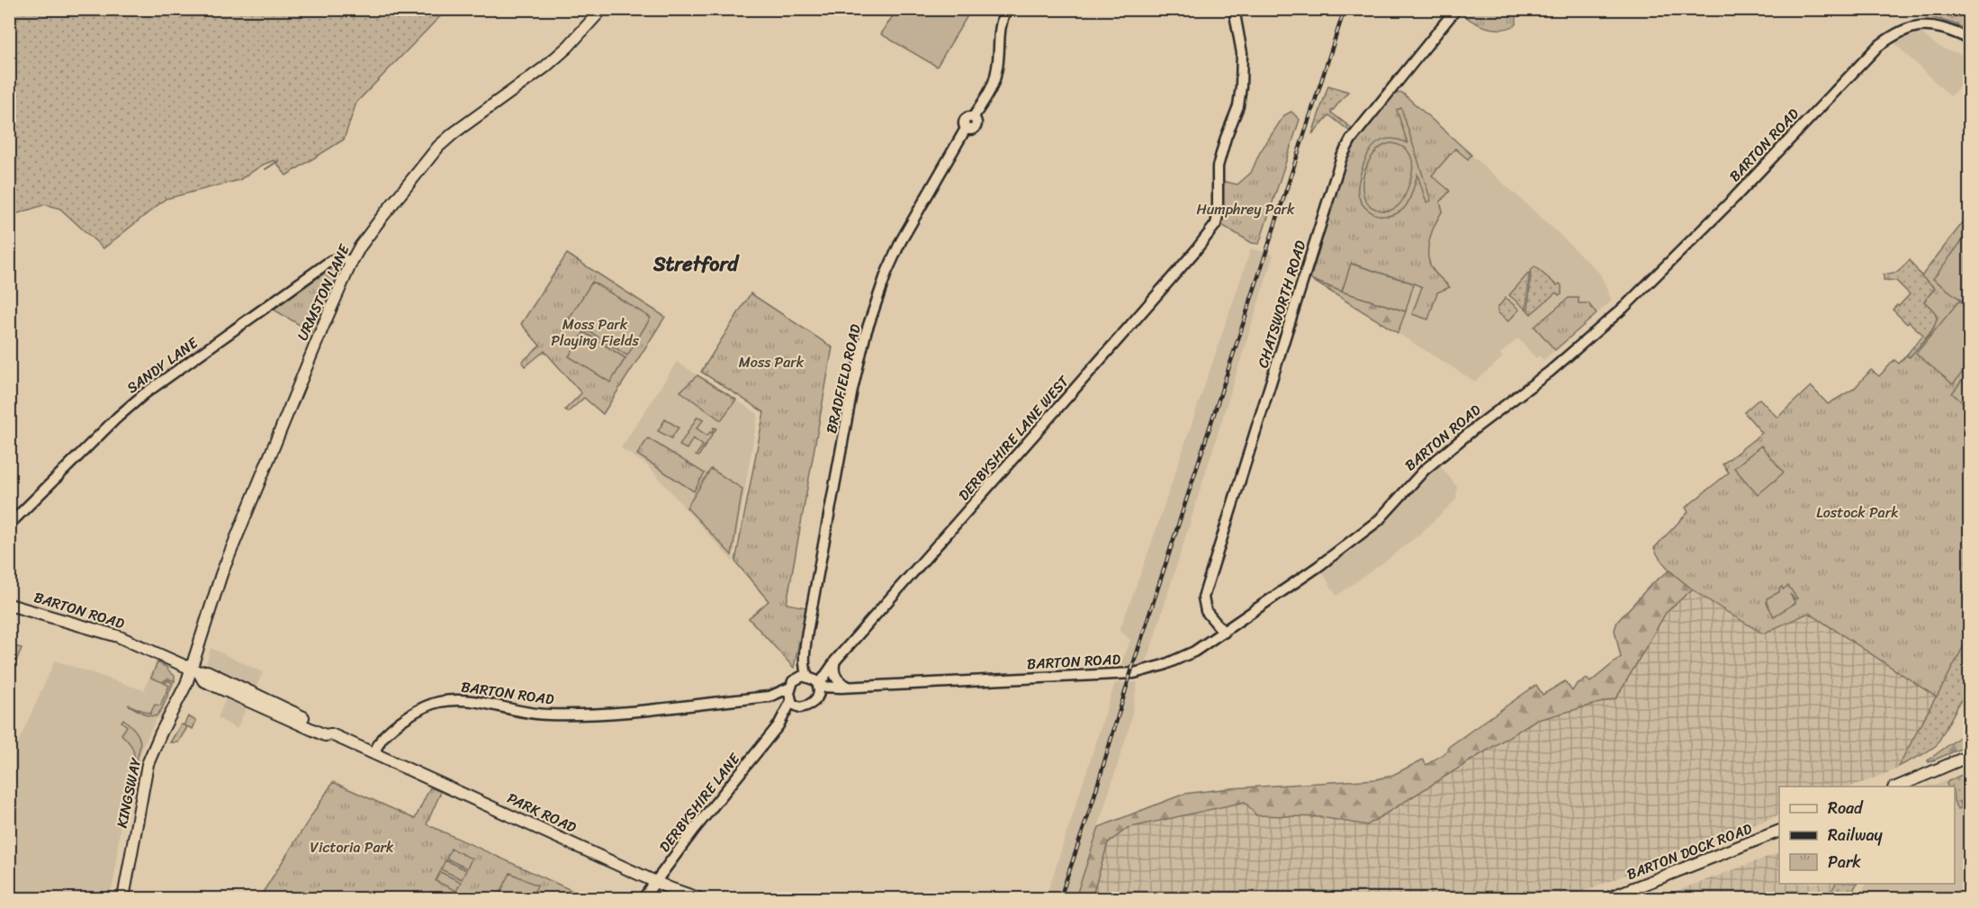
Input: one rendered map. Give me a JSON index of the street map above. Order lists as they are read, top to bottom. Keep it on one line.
{"streets":{"main road":["BARTON ROAD","URMSTON LANE","KINGSWAY","PARK ROAD","BARTON DOCK ROAD"],"street":["CHATSWORTH ROAD","SANDY LANE","BRADFIELD ROAD","DERBYSHIRE LANE WEST","DERBYSHIRE LANE"]},"crossings":[["BARTON ROAD","URMSTON LANE"],["BARTON ROAD","CHATSWORTH ROAD"],["BARTON ROAD","BRADFIELD ROAD"],["BARTON ROAD","DERBYSHIRE LANE WEST"],["BARTON ROAD","KINGSWAY"],["BARTON ROAD","DERBYSHIRE LANE"],["BARTON ROAD","PARK ROAD"],["URMSTON LANE","SANDY LANE"],["URMSTON LANE","KINGSWAY"],["BRADFIELD ROAD","DERBYSHIRE LANE WEST"],["BRADFIELD ROAD","DERBYSHIRE LANE"],["DERBYSHIRE LANE WEST","DERBYSHIRE LANE"],["DERBYSHIRE LANE","PARK ROAD"]],"districts":["Stretford"],"parks":["Humphrey Park","Moss Park Playing Fields","Moss Park","Lostock Park","Victoria Park"],"legend":["Road","Railway","Park"]}
